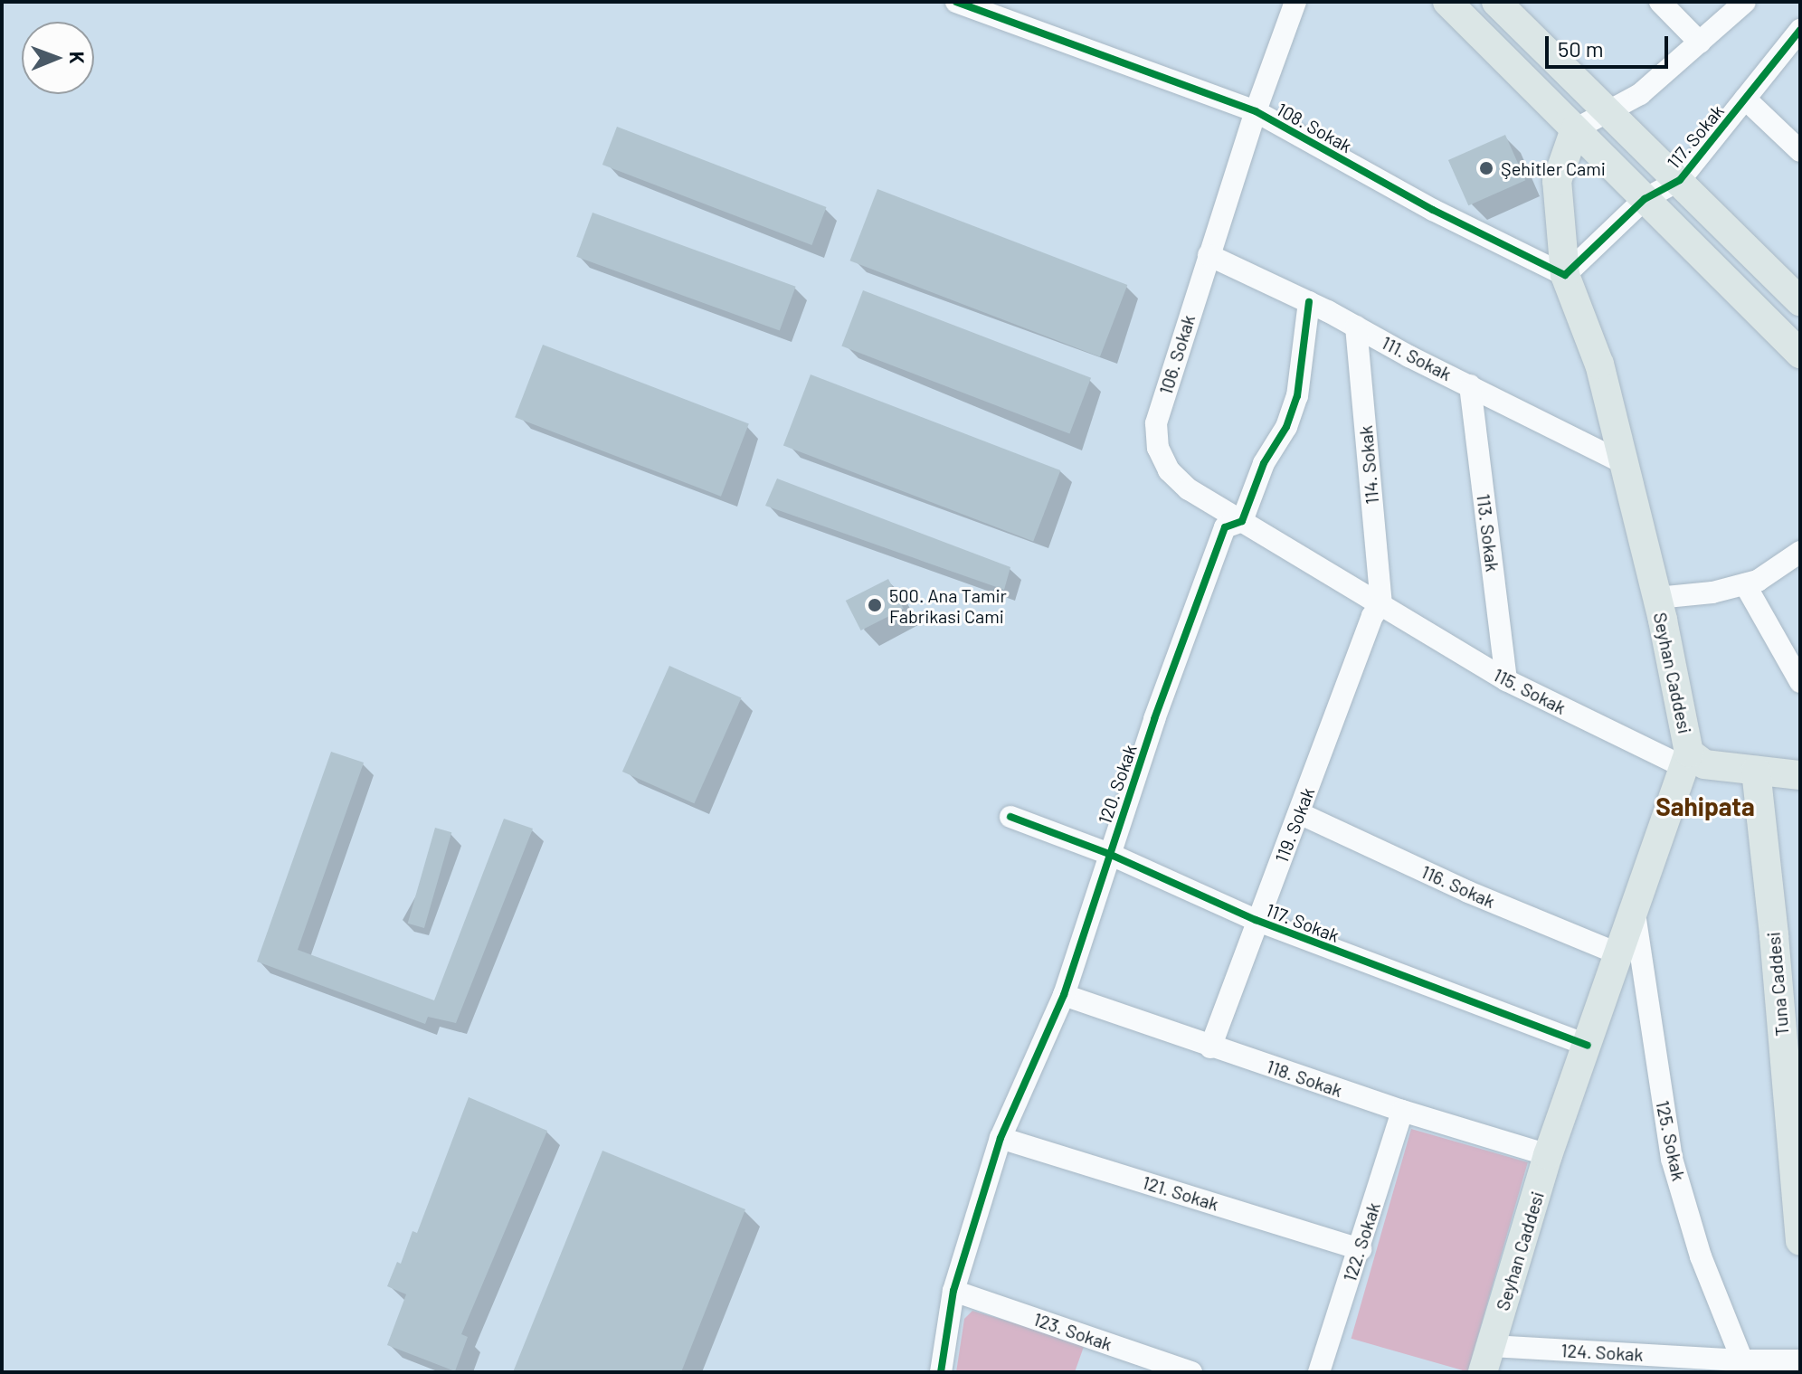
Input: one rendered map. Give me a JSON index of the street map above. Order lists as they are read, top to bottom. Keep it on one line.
{"streets":{"main road":["Seyhan Caddesi","Tuna Caddesi"],"street":["108. Sokak","117. Sokak","106. Sokak","111. Sokak","114. Sokak","113. Sokak","115. Sokak","120. Sokak","119. Sokak","116. Sokak","118. Sokak","125. Sokak","121. Sokak","122. Sokak","123. Sokak","124. Sokak"]},"crossings":[["108. Sokak","117. Sokak"],["108. Sokak","106. Sokak"],["108. Sokak","Seyhan Caddesi"],["117. Sokak","Seyhan Caddesi"],["117. Sokak","120. Sokak"],["117. Sokak","119. Sokak"],["106. Sokak","111. Sokak"],["106. Sokak","114. Sokak"],["106. Sokak","115. Sokak"],["106. Sokak","120. Sokak"],["106. Sokak","119. Sokak"],["111. Sokak","114. Sokak"],["111. Sokak","113. Sokak"],["111. Sokak","Seyhan Caddesi"],["111. Sokak","120. Sokak"],["114. Sokak","115. Sokak"],["114. Sokak","119. Sokak"],["113. Sokak","115. Sokak"],["Seyhan Caddesi","115. Sokak"],["Seyhan Caddesi","116. Sokak"],["Seyhan Caddesi","118. Sokak"],["Seyhan Caddesi","125. Sokak"],["Seyhan Caddesi","124. Sokak"],["115. Sokak","119. Sokak"],["120. Sokak","118. Sokak"],["120. Sokak","121. Sokak"],["120. Sokak","123. Sokak"],["119. Sokak","116. Sokak"],["119. Sokak","118. Sokak"],["118. Sokak","122. Sokak"],["125. Sokak","124. Sokak"],["121. Sokak","122. Sokak"]],"districts":["Sahipata"],"places":["Şehitler Cami","500. Ana Tamir Fabrikasi Cami"],"scale_bar":"50 m","north":"right"}
